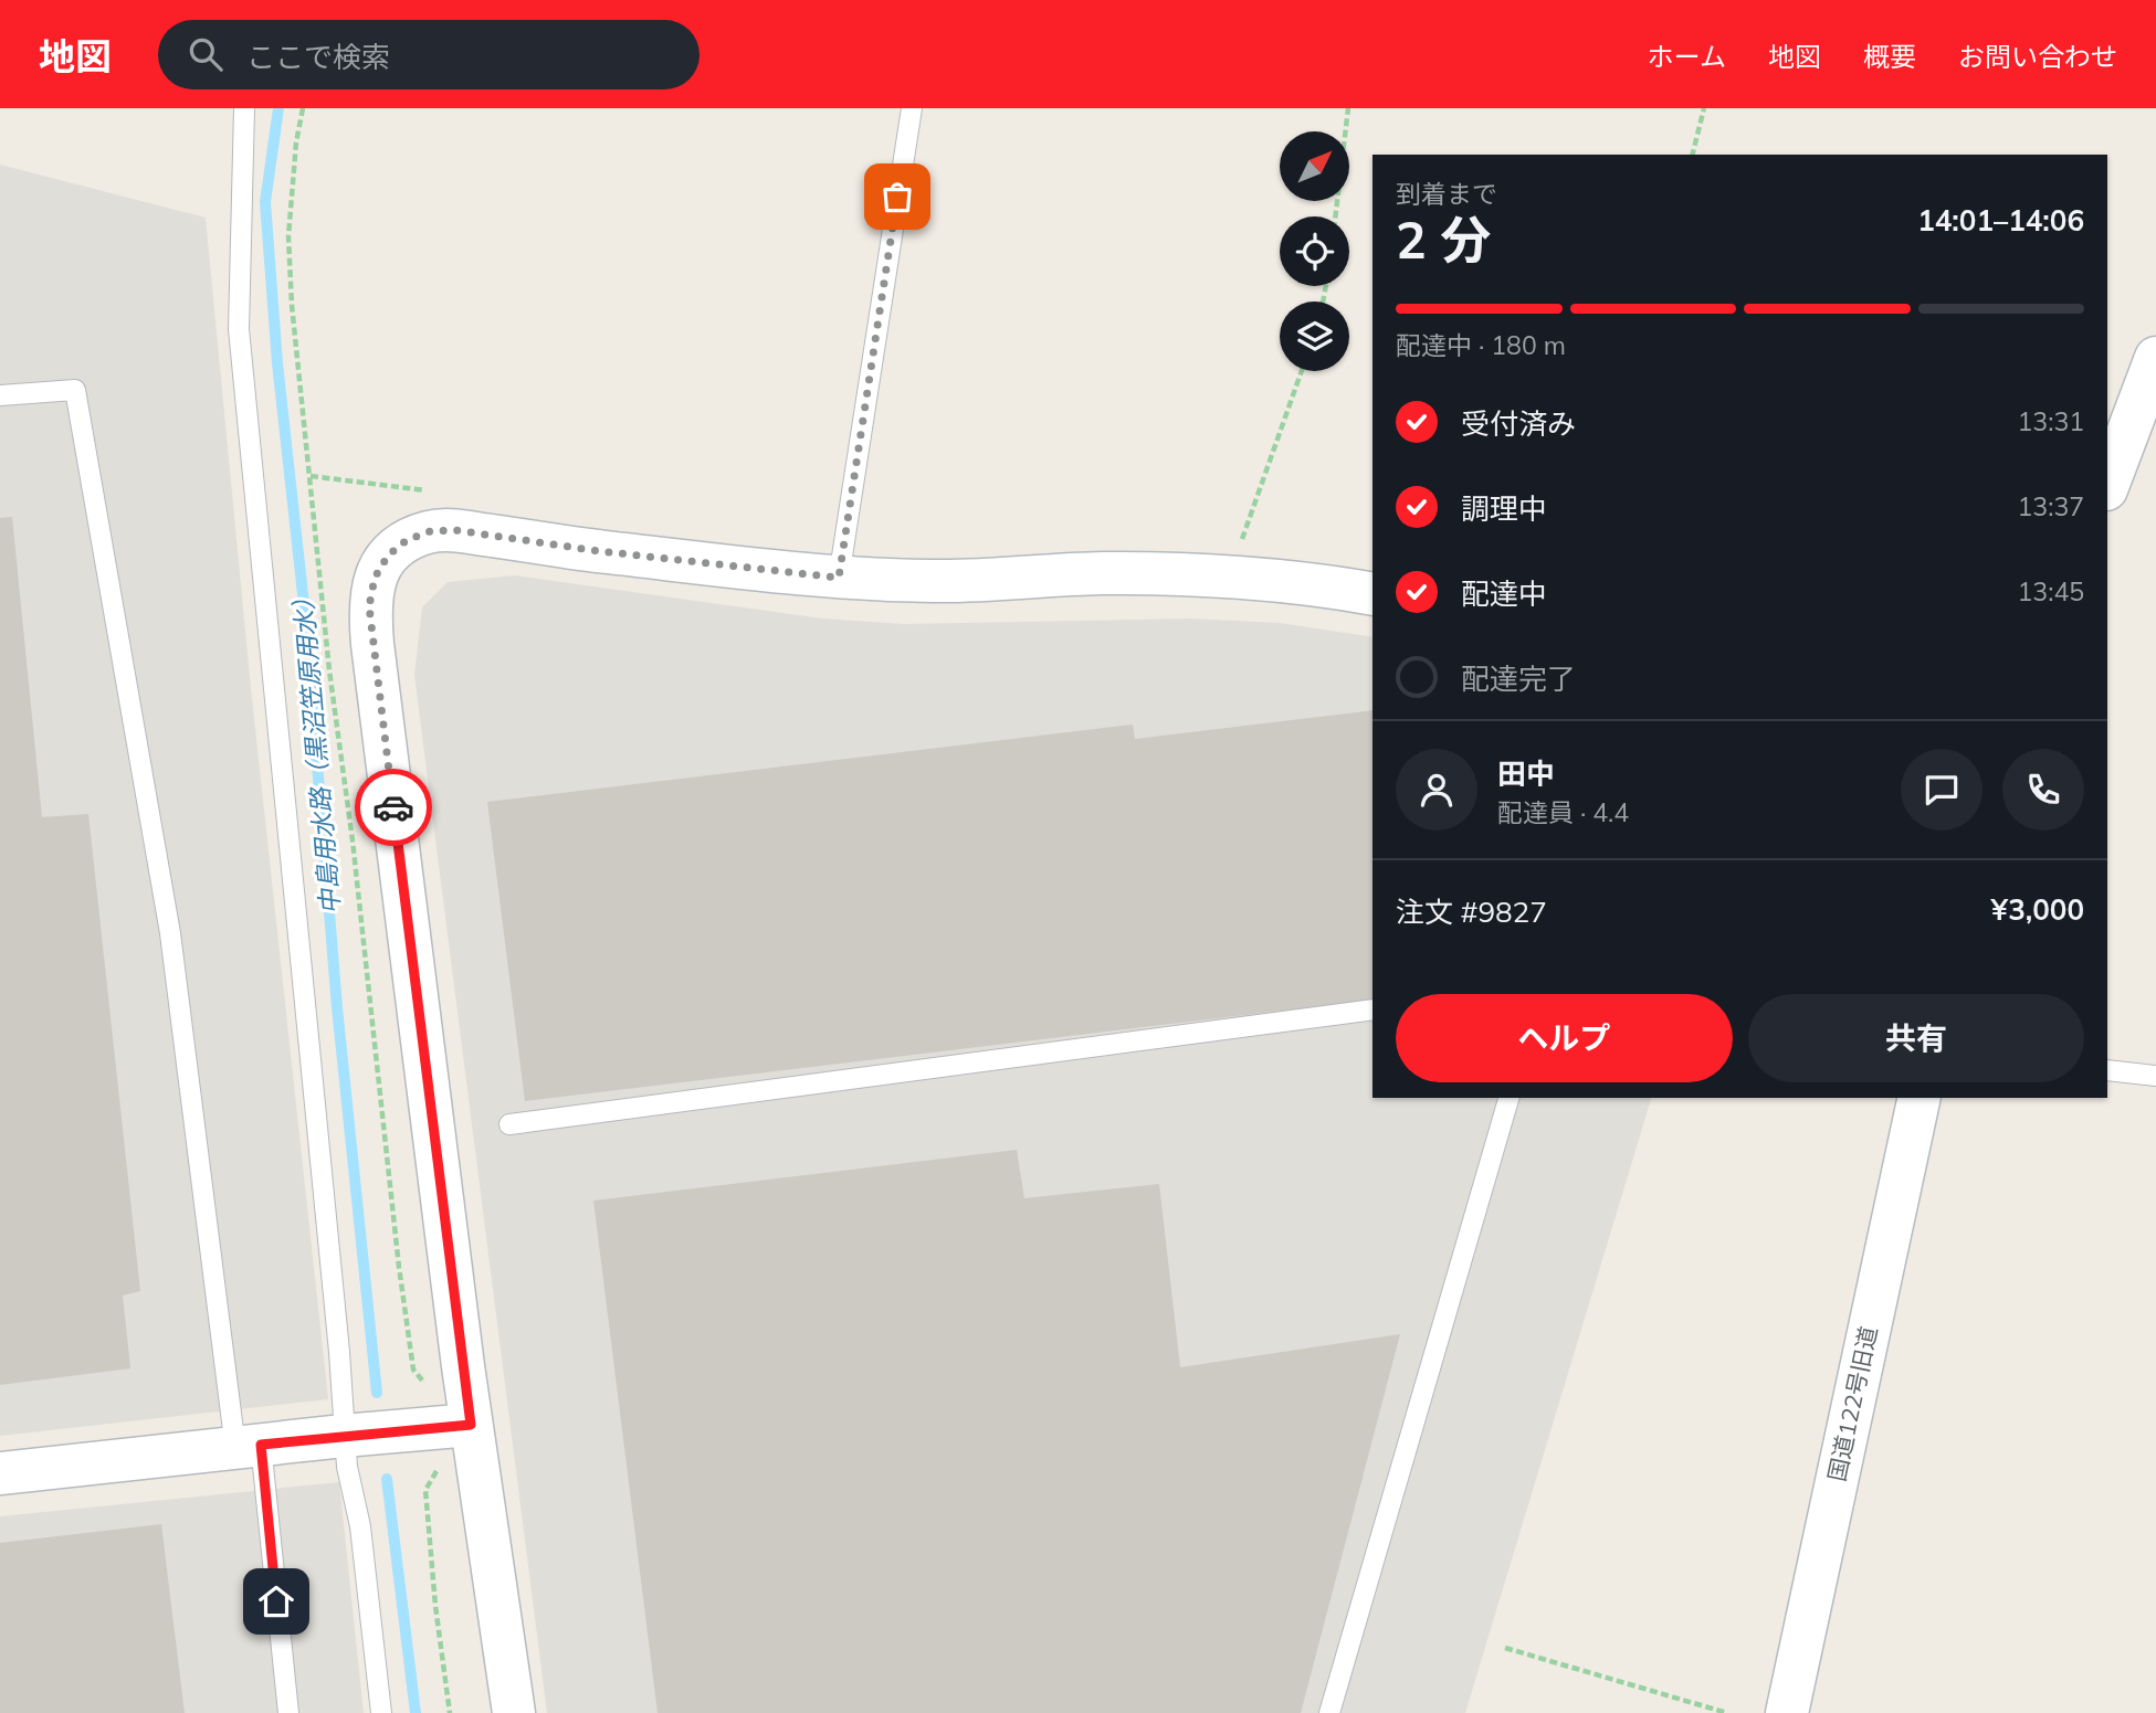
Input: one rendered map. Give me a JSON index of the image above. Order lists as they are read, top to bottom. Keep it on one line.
{"streets":{"street":["国道122号旧道"]},"water":["中島用水路（黒沼笠原用水）"],"north":"top right","page":{"header":"地図","search":"ここで検索","nav":["ホーム","地図","概要","お問い合わせ"],"heading":["2 分","到着まで","14:01–14:06"],"panel":["田中","配達員 · 4.4","注文 #9827","¥3,000"],"bar":"配達中 · 180 m","list":[["受付済み","13:31"],["調理中","13:37"],["配達中","13:45"],"配達完了"],"buttons":["ヘルプ","共有"]}}
